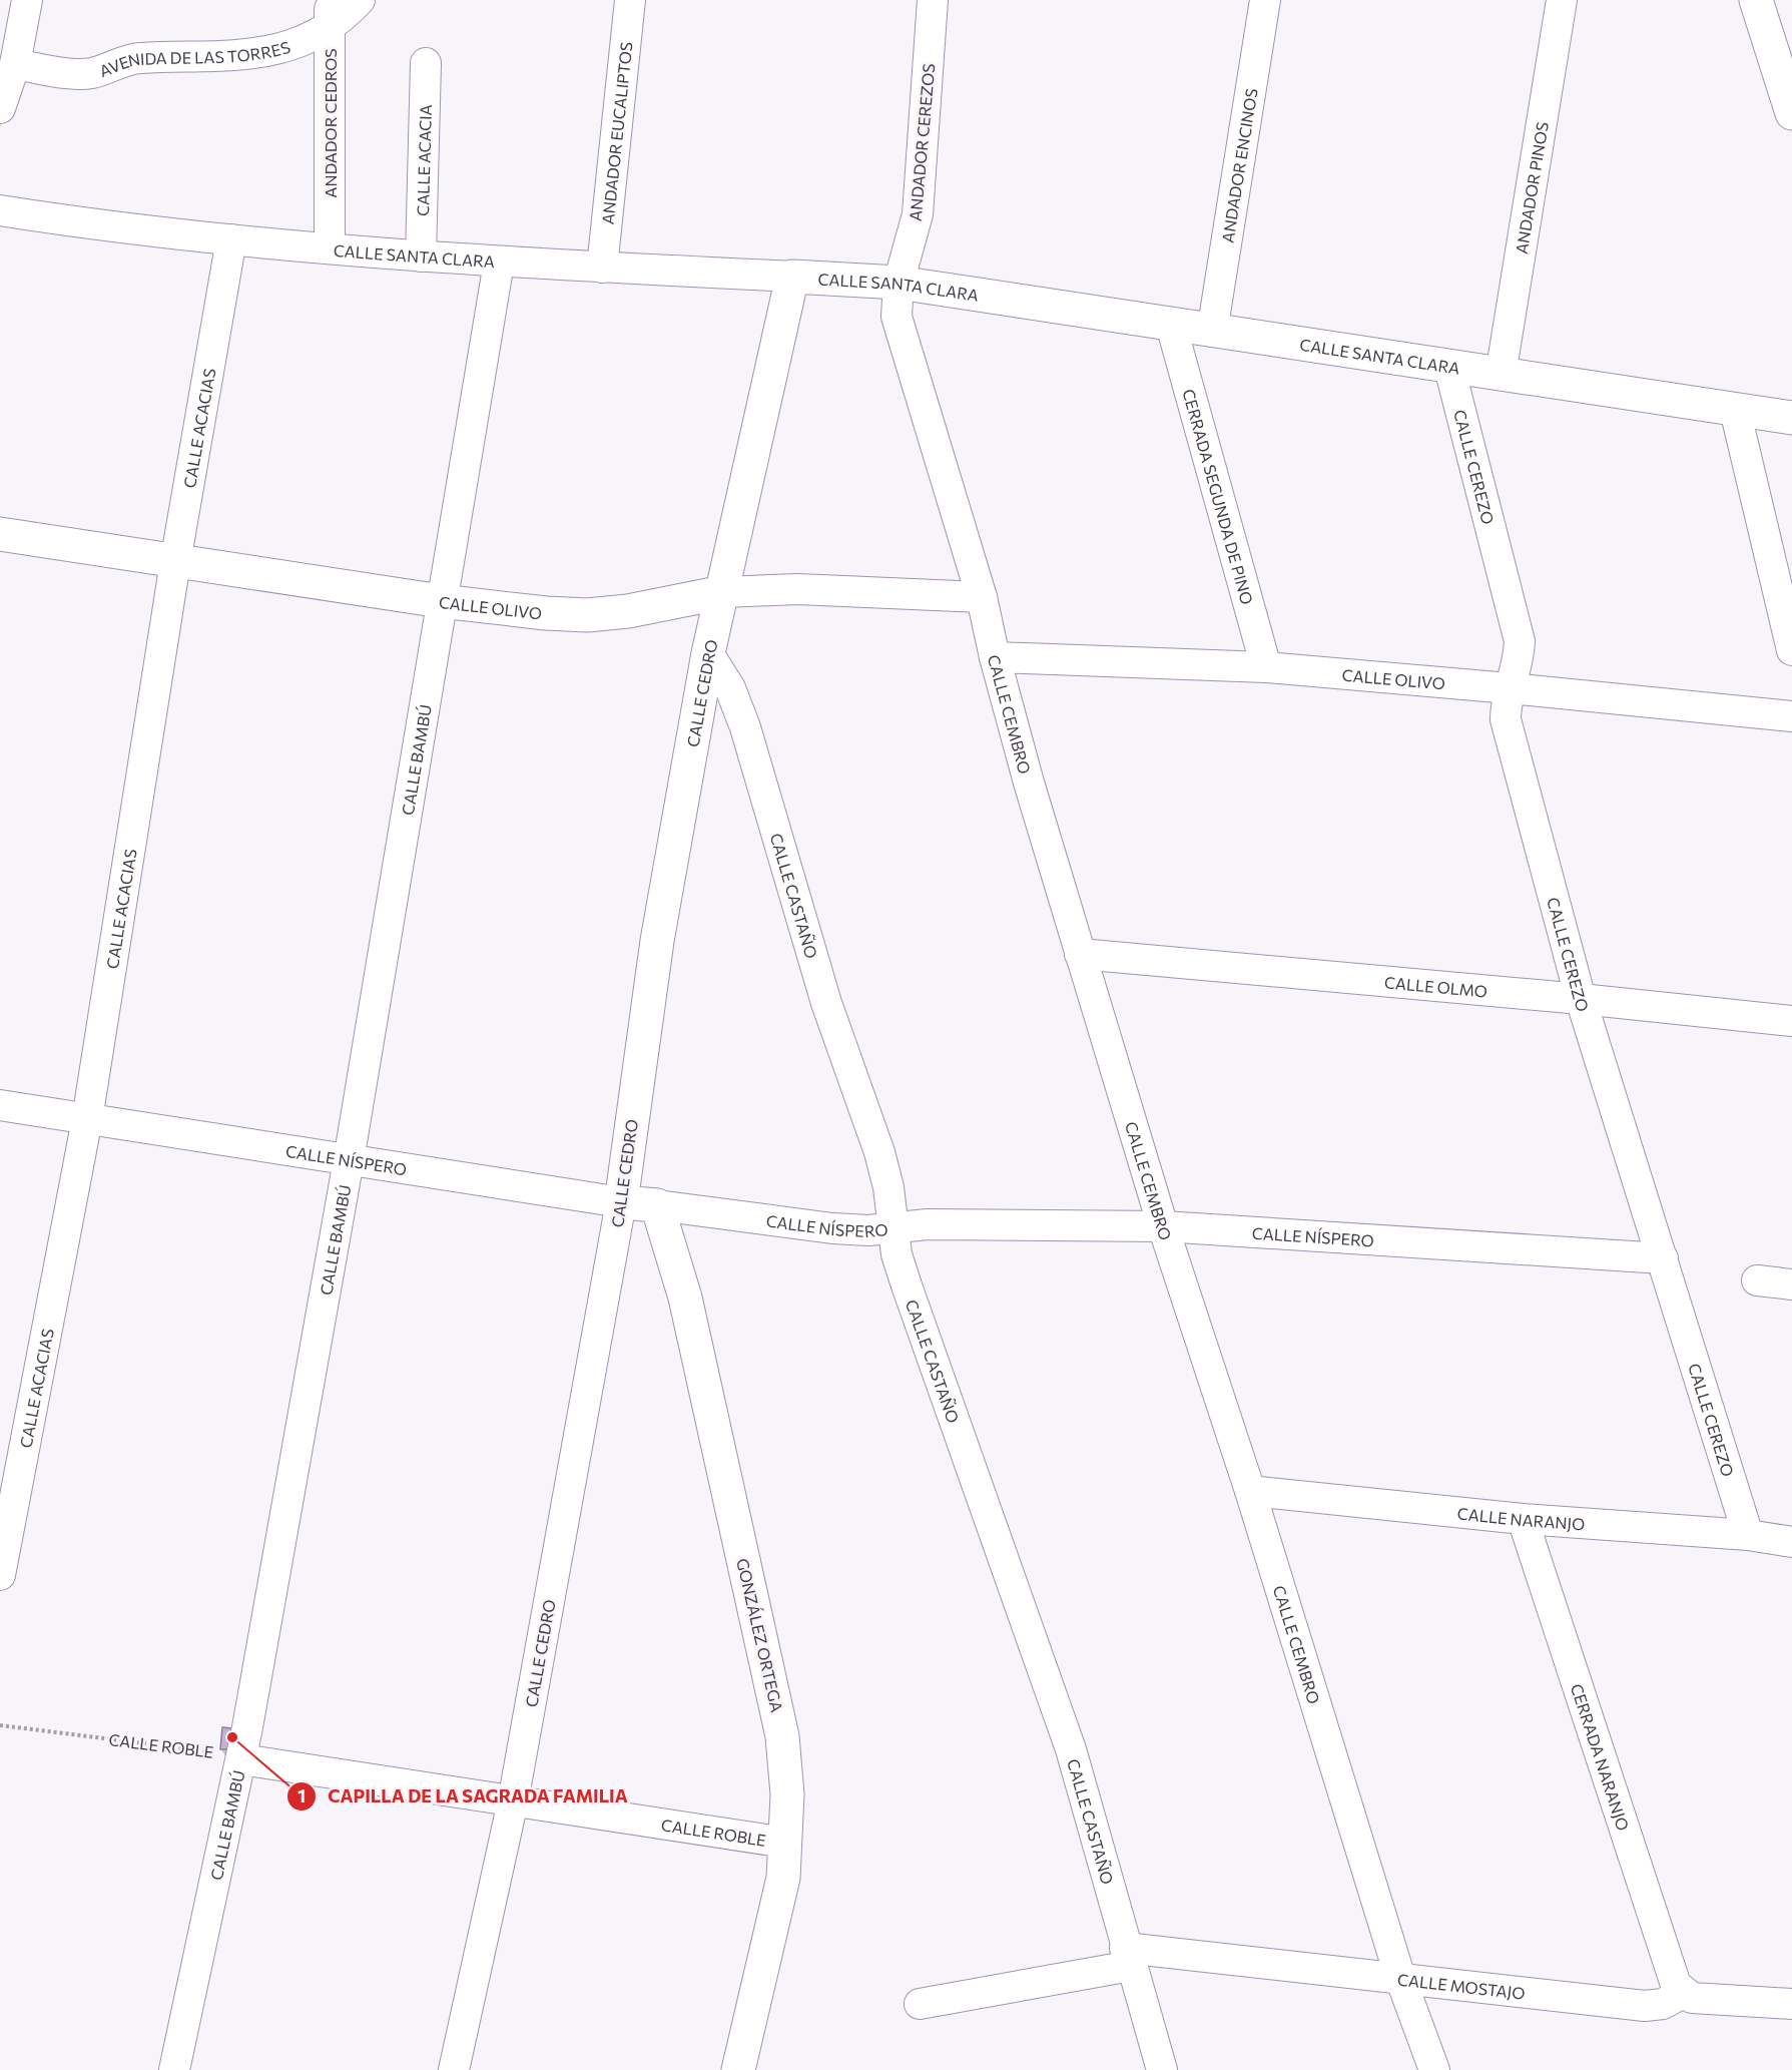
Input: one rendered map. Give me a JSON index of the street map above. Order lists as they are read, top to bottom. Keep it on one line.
{"streets":{"street":["AVENIDA DE LAS TORRES","ANDADOR CEDROS","ANDADOR EUCALIPTOS","ANDADOR CEREZOS","CALLE ACACIA","ANDADOR ENCINOS","ANDADOR PINOS","CALLE SANTA CLARA","CALLE ACACIAS","CALLE CEREZO","CERRADA SEGUNDA DE PINO","CALLE OLIVO","CALLE CEDRO","CALLE CEMBRO","CALLE BAMBÚ","CALLE CASTAÑO","CALLE OLMO","CALLE NÍSPERO","CALLE NARANJO","GONZÁLEZ ORTEGA","CALLE ROBLE","CERRADA NARANJO","CALLE MOSTAJO"]},"crossings":[["AVENIDA DE LAS TORRES","ANDADOR CEDROS"],["ANDADOR CEDROS","CALLE SANTA CLARA"],["ANDADOR EUCALIPTOS","CALLE SANTA CLARA"],["ANDADOR CEREZOS","CALLE SANTA CLARA"],["ANDADOR CEREZOS","CALLE CEMBRO"],["CALLE ACACIA","CALLE SANTA CLARA"],["ANDADOR ENCINOS","CALLE SANTA CLARA"],["ANDADOR PINOS","CALLE SANTA CLARA"],["CALLE SANTA CLARA","CALLE ACACIAS"],["CALLE SANTA CLARA","CALLE CEREZO"],["CALLE SANTA CLARA","CERRADA SEGUNDA DE PINO"],["CALLE SANTA CLARA","CALLE CEDRO"],["CALLE SANTA CLARA","CALLE CEMBRO"],["CALLE SANTA CLARA","CALLE BAMBÚ"],["CALLE ACACIAS","CALLE OLIVO"],["CALLE ACACIAS","CALLE NÍSPERO"],["CALLE CEREZO","CALLE OLIVO"],["CALLE CEREZO","CALLE OLMO"],["CALLE CEREZO","CALLE NÍSPERO"],["CALLE CEREZO","CALLE NARANJO"],["CERRADA SEGUNDA DE PINO","CALLE OLIVO"],["CALLE OLIVO","CALLE CEDRO"],["CALLE OLIVO","CALLE CEMBRO"],["CALLE OLIVO","CALLE BAMBÚ"],["CALLE CEDRO","CALLE CASTAÑO"],["CALLE CEDRO","CALLE NÍSPERO"],["CALLE CEDRO","CALLE ROBLE"],["CALLE CEMBRO","CALLE OLMO"],["CALLE CEMBRO","CALLE NÍSPERO"],["CALLE CEMBRO","CALLE NARANJO"],["CALLE CEMBRO","CALLE MOSTAJO"],["CALLE BAMBÚ","CALLE NÍSPERO"],["CALLE BAMBÚ","CALLE ROBLE"],["CALLE CASTAÑO","CALLE NÍSPERO"],["CALLE CASTAÑO","CALLE MOSTAJO"],["CALLE NÍSPERO","GONZÁLEZ ORTEGA"],["CALLE NARANJO","CERRADA NARANJO"],["GONZÁLEZ ORTEGA","CALLE ROBLE"],["CERRADA NARANJO","CALLE MOSTAJO"]],"places":["CAPILLA DE LA SAGRADA FAMILIA"]}
